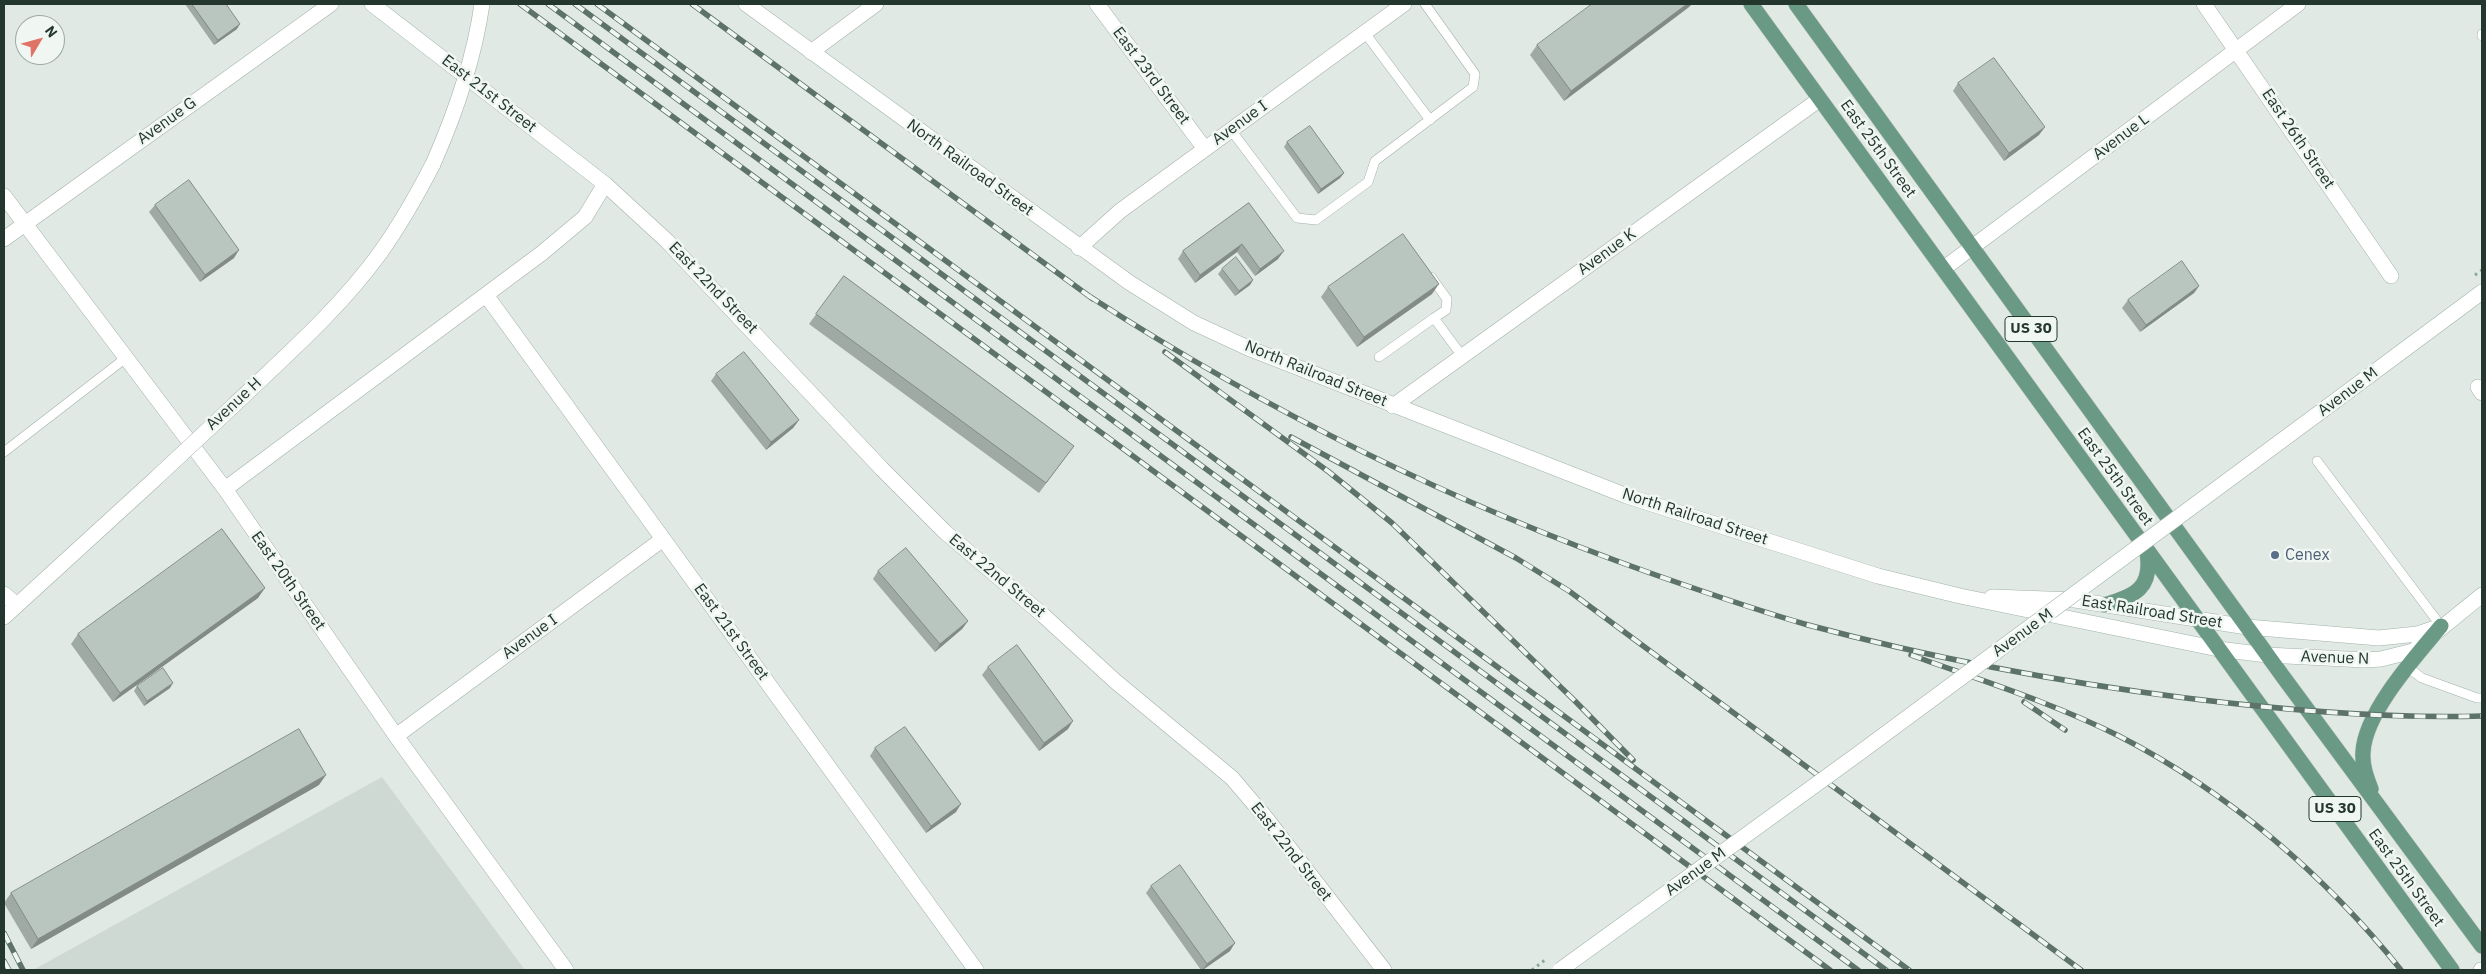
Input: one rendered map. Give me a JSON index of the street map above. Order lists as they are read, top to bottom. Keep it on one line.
{"streets":{"main road":["East 25th Street","US 30"],"street":["East 23rd Street","East 21st Street","Avenue G","Avenue I","Avenue L","East 26th Street","North Railroad Street","Avenue K","East 22nd Street","Avenue M","Avenue H","East 20th Street","East Railroad Street","Avenue N"]},"crossings":[["East 23rd Street","Avenue I"],["East 21st Street","Avenue I"],["East 21st Street","East 22nd Street"],["Avenue G","East 20th Street"],["Avenue I","North Railroad Street"],["Avenue I","East 20th Street"],["Avenue L","East 26th Street"],["Avenue L","East 25th Street"],["East 25th Street","Avenue K"],["East 25th Street","East Railroad Street"],["East 25th Street","Avenue N"],["North Railroad Street","Avenue K"],["North Railroad Street","East Railroad Street"],["East Railroad Street","Avenue N"]],"places":["Cenex"],"north":"top right"}
